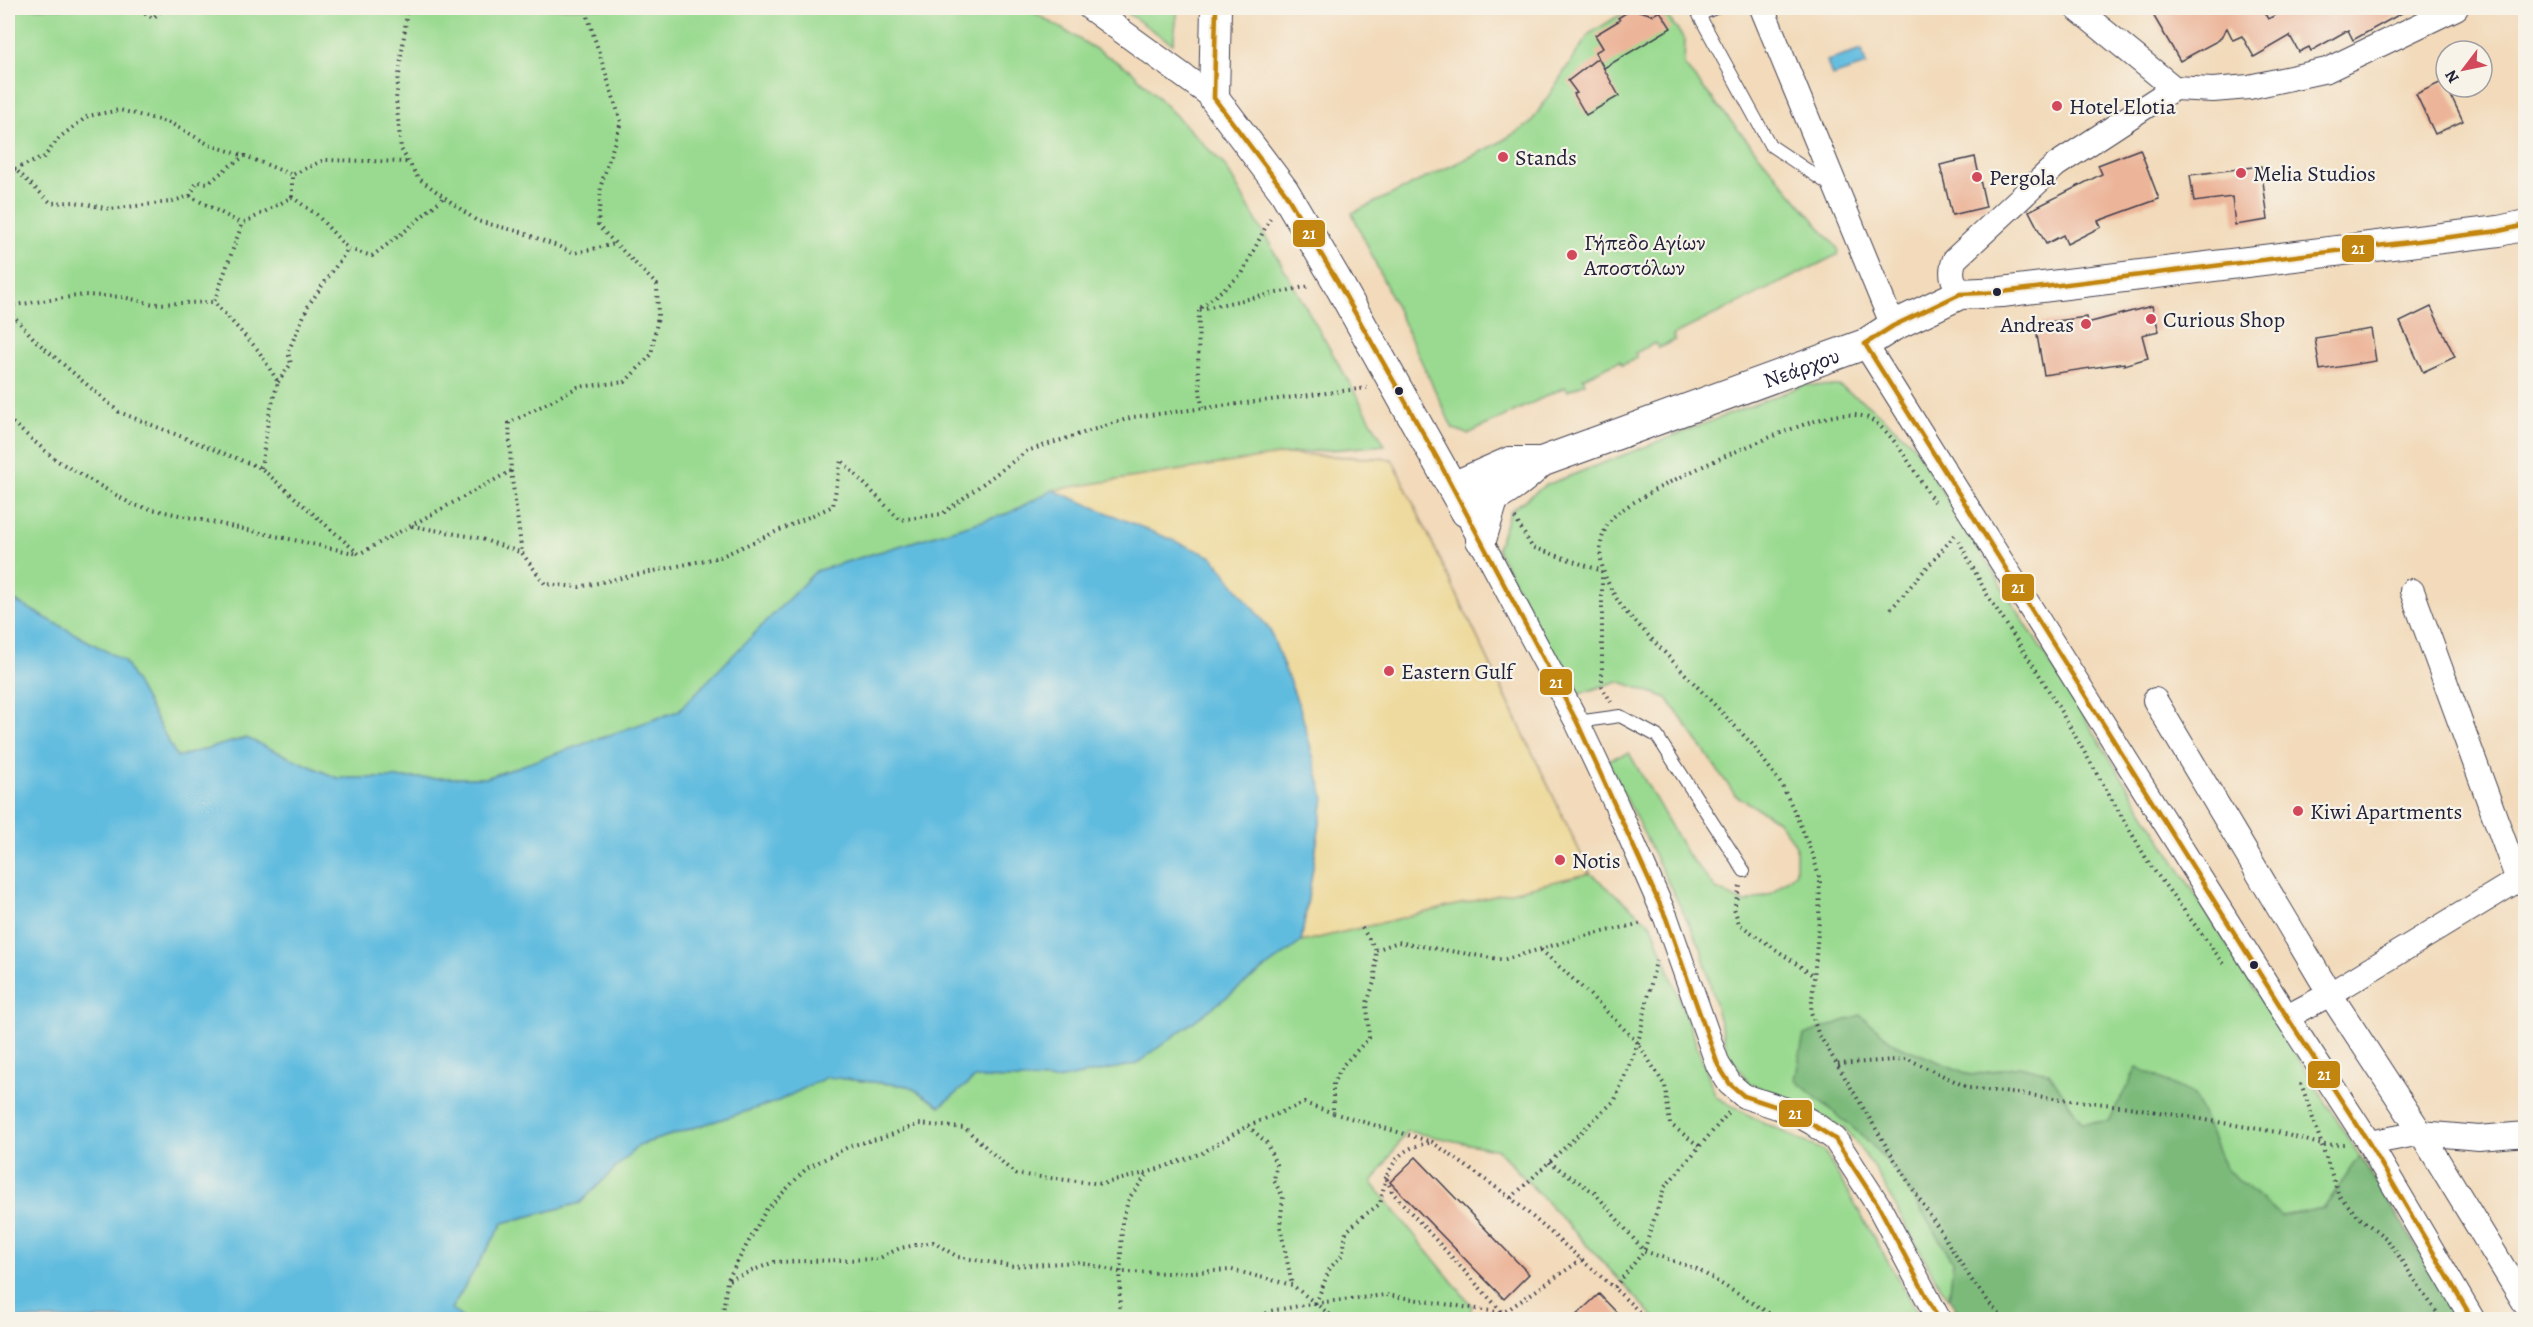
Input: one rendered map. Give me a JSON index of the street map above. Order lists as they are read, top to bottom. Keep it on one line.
{"streets":{"street":["Νεάρχου"]},"places":["Hotel Elotia","Stands","Melia Studios","Pergola","Γήπεδο Αγίων Αποστόλων","Curious Shop","Andreas","Eastern Gulf","Kiwi Apartments","Notis"],"lines":["transit line 21"],"north":"bottom left"}
